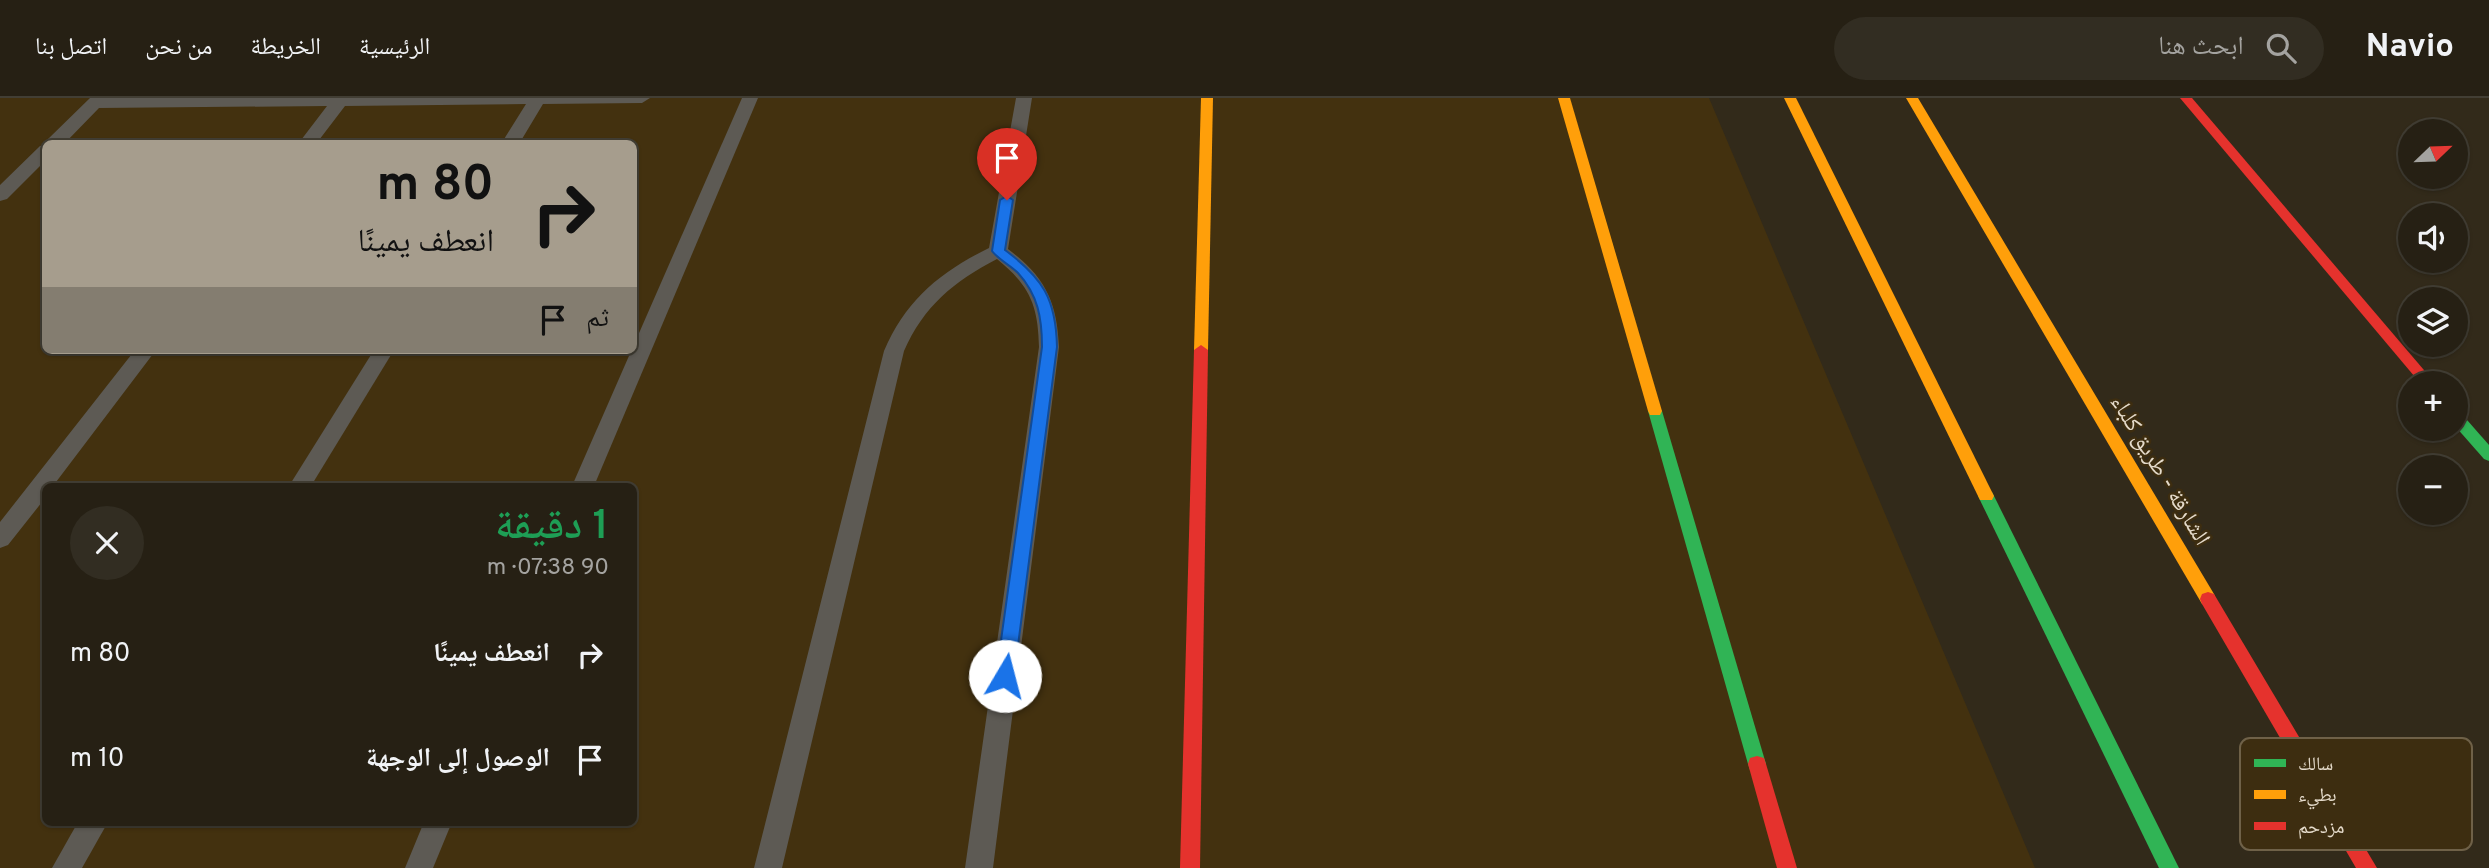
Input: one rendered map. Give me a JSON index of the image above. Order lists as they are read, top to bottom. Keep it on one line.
{"streets":{"main road":["الشارقة - طريق كلباء"]},"legend":["سالك","بطيء","مزدحم"],"north":"top right","page":{"header":"Navio","search":"ابحث هنا","nav":["الرئيسية","الخريطة","من نحن","اتصل بنا"],"map_buttons":["+","−"],"turn":["80 m","انعطف يمينًا"],"then":"ثم","heading":["1 دقيقة","90 m · 07:38"],"list":[{"name":"انعطف يمينًا","value":"80 m"},{"name":"الوصول إلى الوجهة","value":"10 m"}]}}
